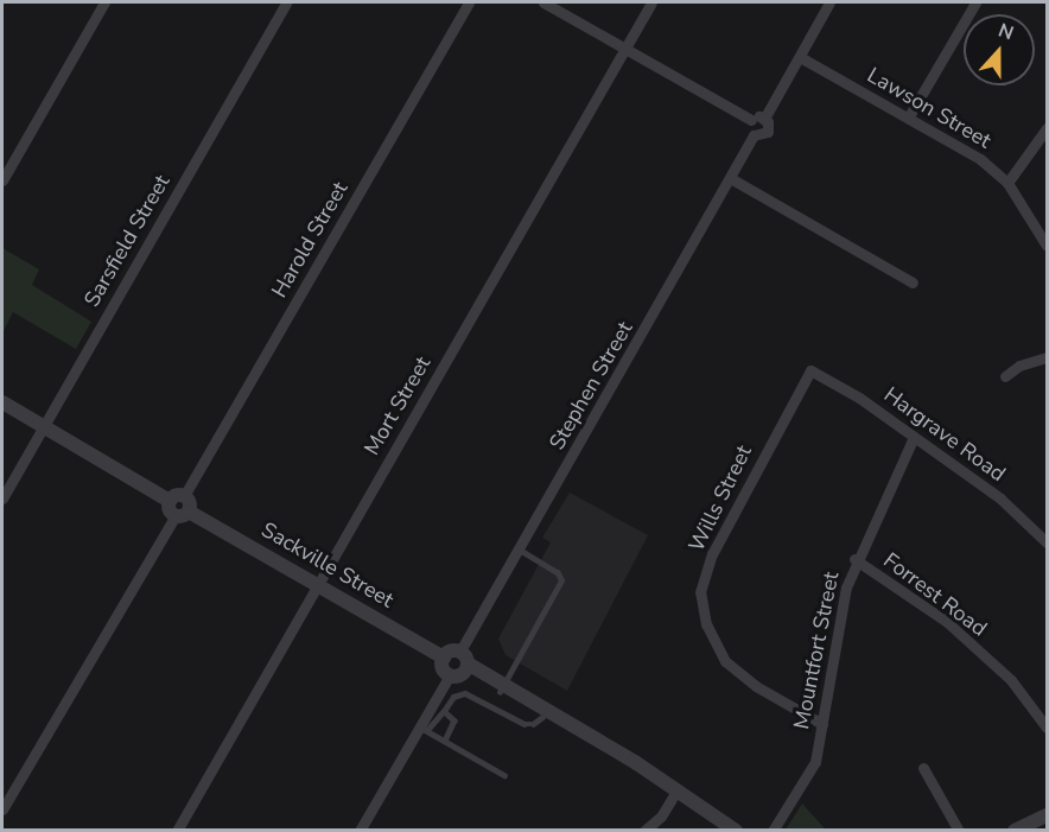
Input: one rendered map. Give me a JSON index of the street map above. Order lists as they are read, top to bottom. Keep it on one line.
{"streets":{"street":["Lawson Street","Harold Street","Sarsfield Street","Stephen Street","Mort Street","Hargrave Road","Wills Street","Sackville Street","Forrest Road","Mountfort Street"]},"crossings":[["Harold Street","Sackville Street"],["Sarsfield Street","Sackville Street"],["Stephen Street","Sackville Street"],["Mort Street","Sackville Street"],["Hargrave Road","Wills Street"],["Hargrave Road","Mountfort Street"],["Wills Street","Mountfort Street"],["Forrest Road","Mountfort Street"]],"north":"top"}
